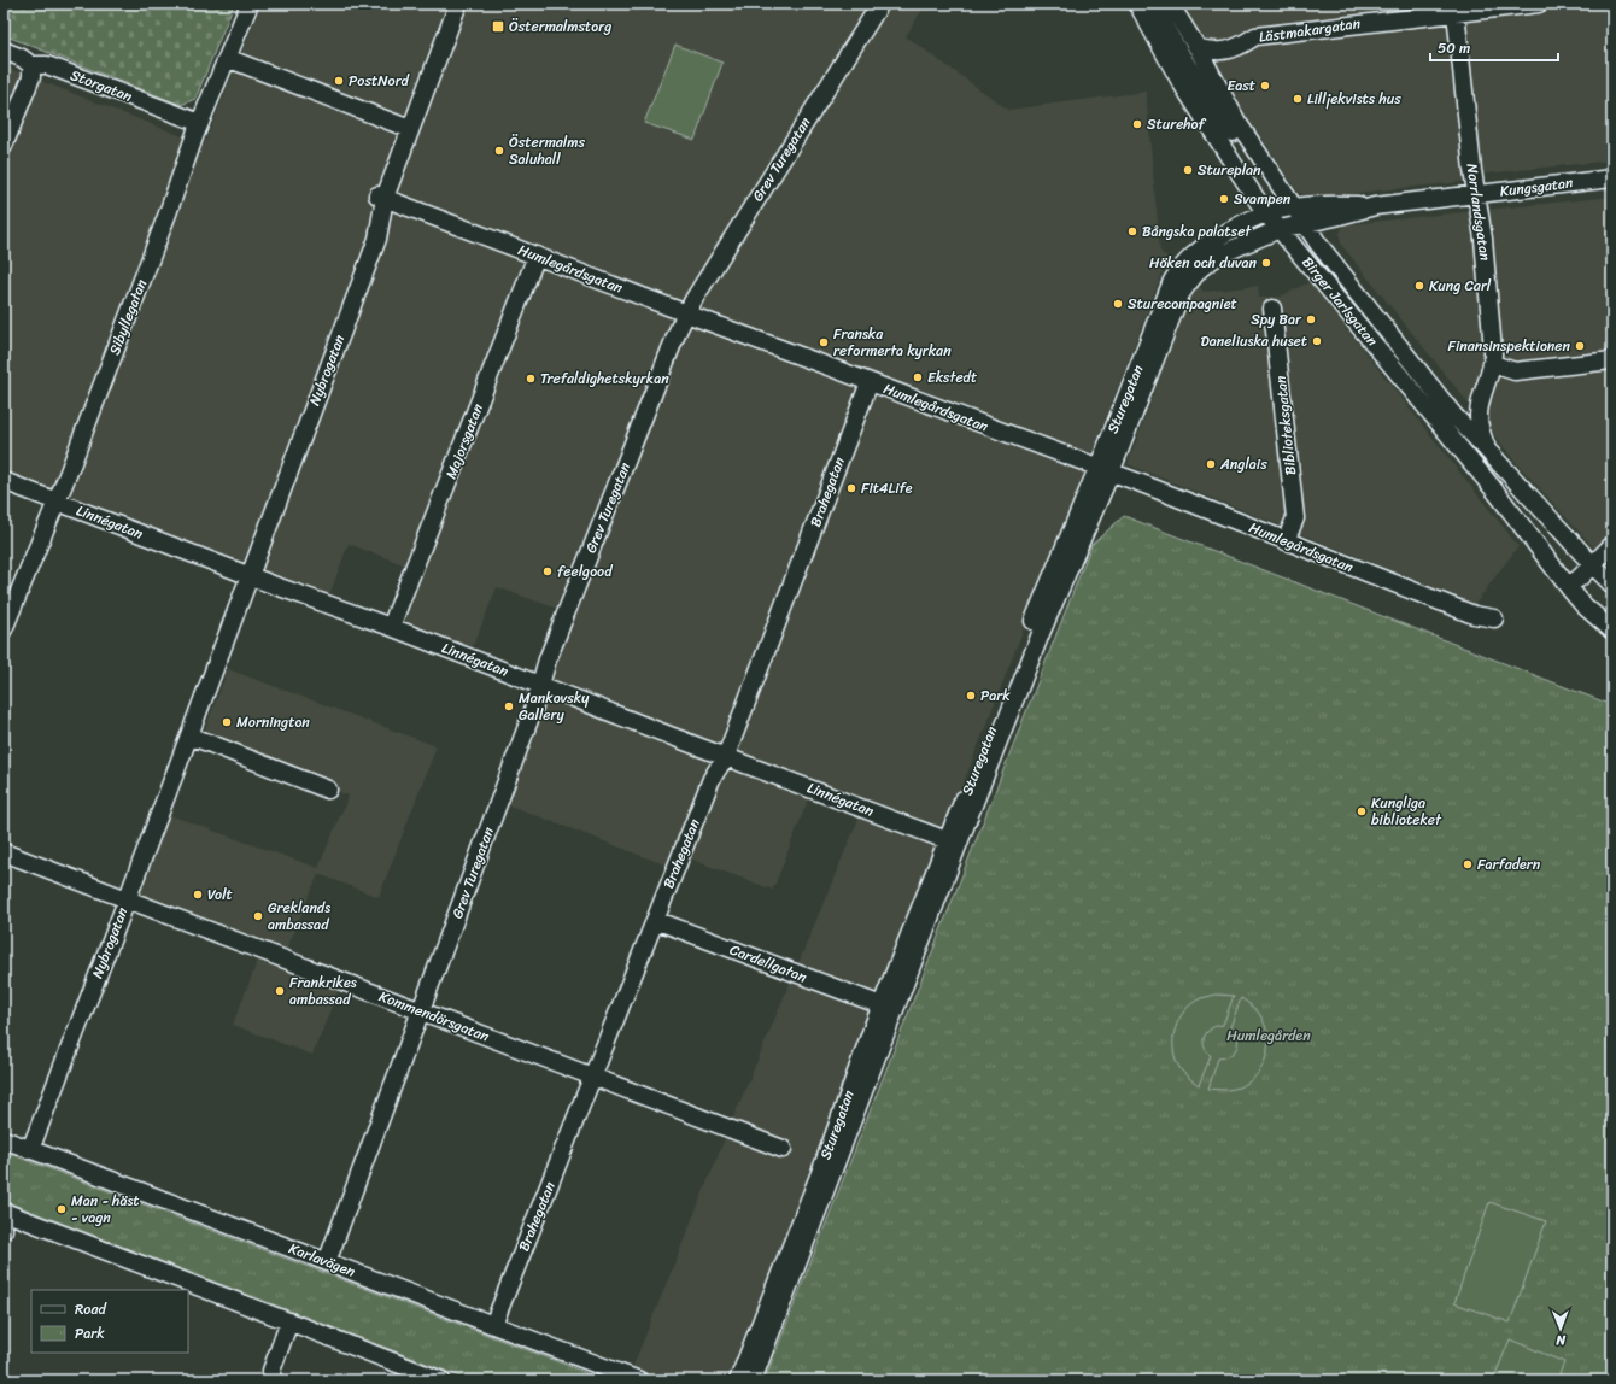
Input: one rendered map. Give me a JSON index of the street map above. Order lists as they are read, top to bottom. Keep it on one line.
{"streets":{"street":["Lästmakargatan","Storgatan","Grev Turegatan","Kungsgatan","Norrlandsgatan","Humlegårdsgatan","Birger Jarlsgatan","Sibyllegatan","Nybrogatan","Sturegatan","Biblioteksgatan","Majorsgatan","Brahegatan","Linnégatan","Cardellgatan","Kommendörsgatan","Karlavägen"]},"crossings":[["Lästmakargatan","Norrlandsgatan"],["Lästmakargatan","Birger Jarlsgatan"],["Storgatan","Sibyllegatan"],["Grev Turegatan","Humlegårdsgatan"],["Grev Turegatan","Linnégatan"],["Grev Turegatan","Kommendörsgatan"],["Grev Turegatan","Karlavägen"],["Kungsgatan","Norrlandsgatan"],["Kungsgatan","Birger Jarlsgatan"],["Kungsgatan","Sturegatan"],["Norrlandsgatan","Birger Jarlsgatan"],["Humlegårdsgatan","Nybrogatan"],["Humlegårdsgatan","Sturegatan"],["Humlegårdsgatan","Biblioteksgatan"],["Humlegårdsgatan","Majorsgatan"],["Humlegårdsgatan","Brahegatan"],["Birger Jarlsgatan","Sturegatan"],["Sibyllegatan","Linnégatan"],["Nybrogatan","Linnégatan"],["Nybrogatan","Kommendörsgatan"],["Nybrogatan","Karlavägen"],["Sturegatan","Linnégatan"],["Sturegatan","Cardellgatan"],["Majorsgatan","Linnégatan"],["Brahegatan","Linnégatan"],["Brahegatan","Cardellgatan"],["Brahegatan","Kommendörsgatan"],["Brahegatan","Karlavägen"]],"parks":["Humlegården"],"places":{"transit":["Östermalmstorg"],"other":["PostNord","East","Lilljekvists hus","Sturehof","Östermalms Saluhall","Stureplan","Svampen","Bångska palatset","Höken och duvan","Kung Carl","Sturecompagniet","Spy Bar","Daneliuska huset","Franska reformerta kyrkan","Finansinspektionen","Ekstedt","Trefaldighetskyrkan","Anglais","Fit4Life","feelgood","Park","Mankovsky Gallery","Mornington","Kungliga biblioteket","Farfadern","Volt","Greklands ambassad","Frankrikes ambassad","Man - häst - vagn"]},"legend":["Road","Park"],"scale_bar":"50 m","north":"bottom"}
